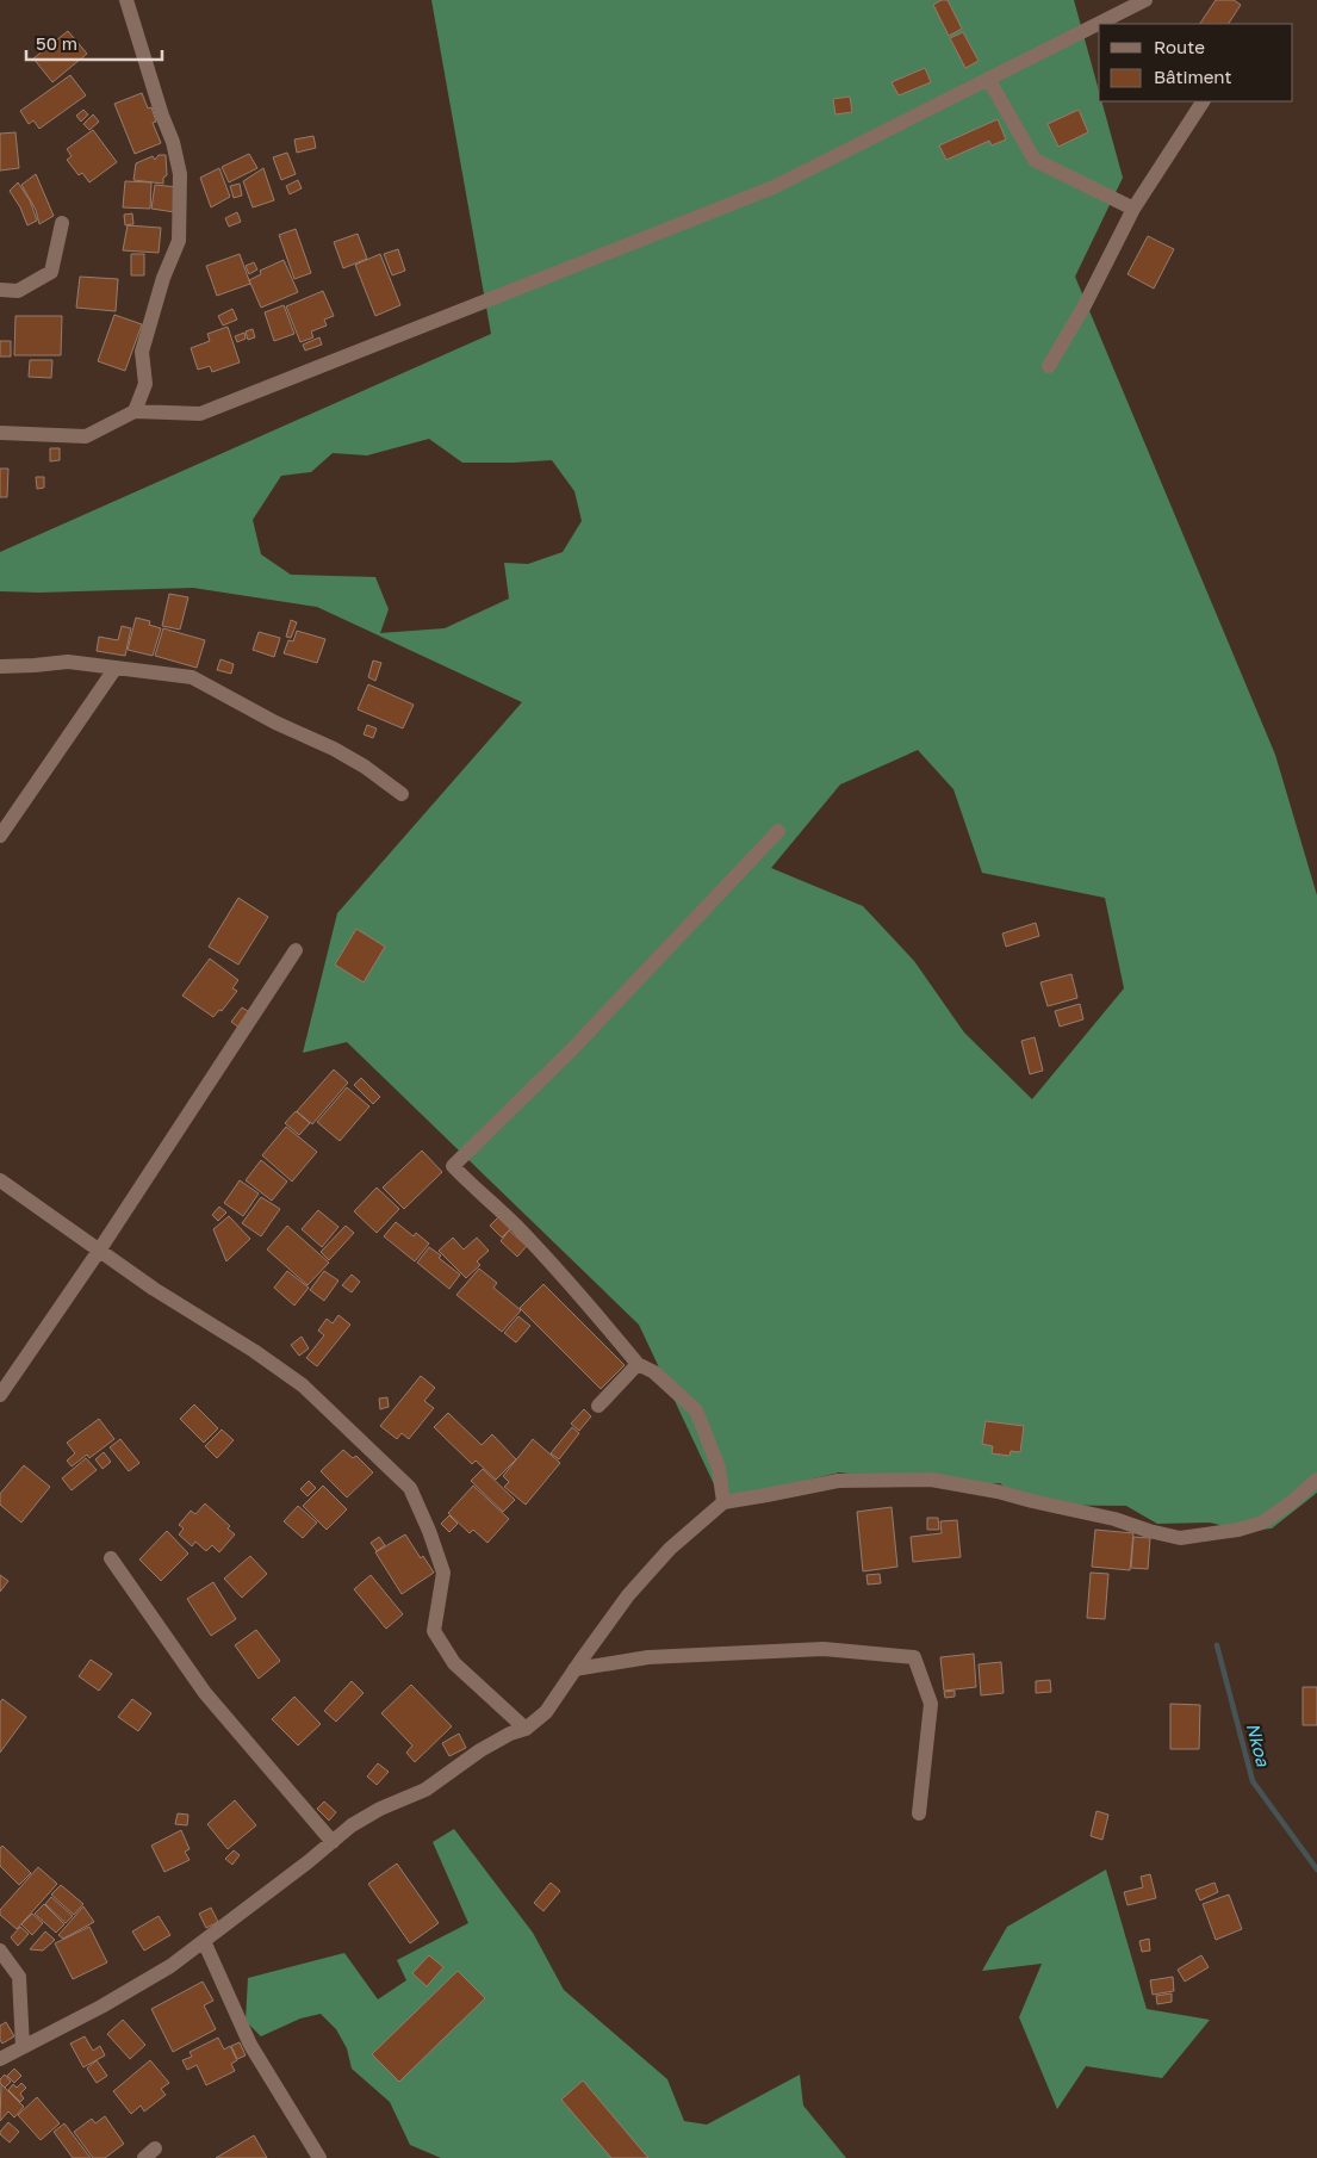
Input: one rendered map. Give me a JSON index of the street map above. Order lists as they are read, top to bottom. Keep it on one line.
{"water":["Nkoa"],"legend":["Route","Bâtiment"],"scale_bar":"50 m"}
